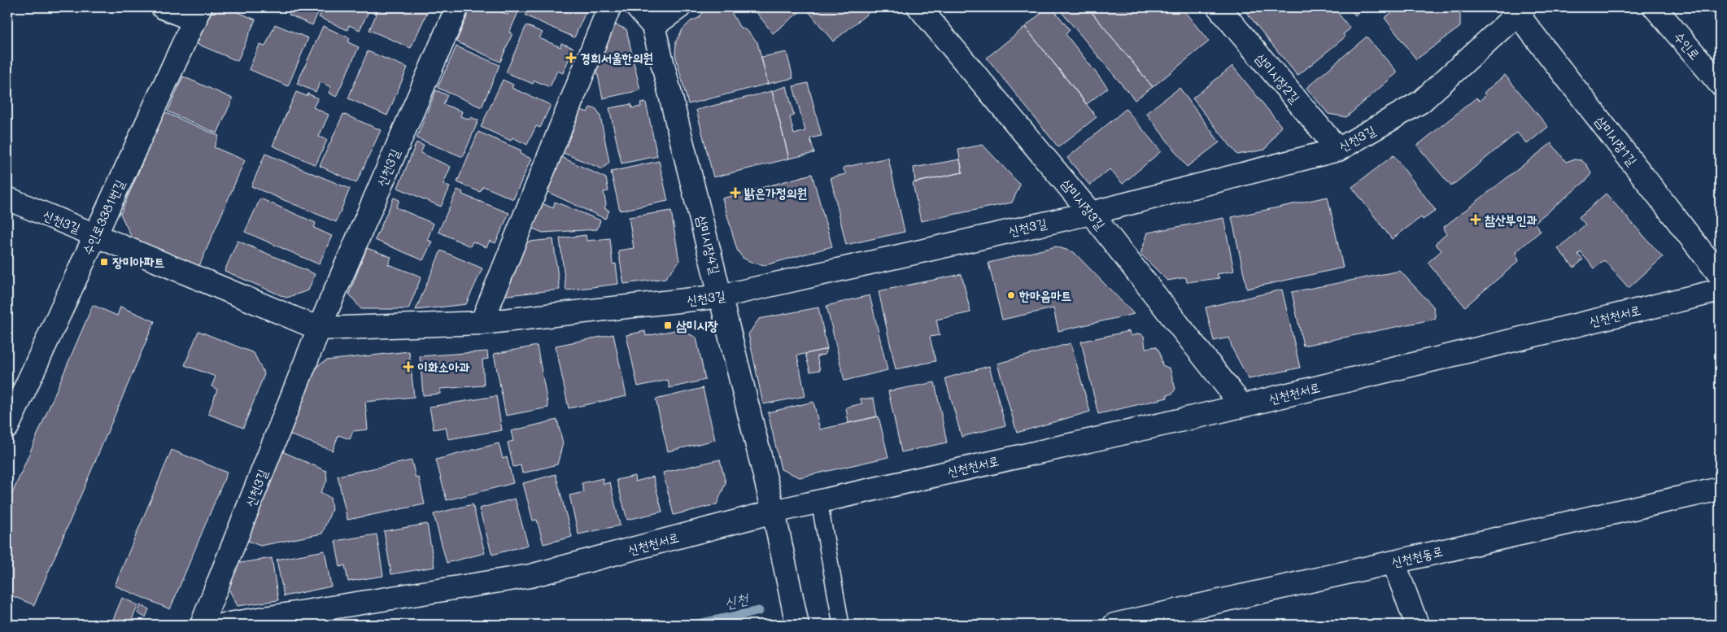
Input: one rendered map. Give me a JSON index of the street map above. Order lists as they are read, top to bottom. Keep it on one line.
{"streets":{"street":["수인로","삼미시장2길","신천3길","삼미시장1길","삼미시장3길","수인로3381번길","삼미시장4길","신천천서로","신천천동로"]},"crossings":[["삼미시장2길","신천3길"],["신천3길","삼미시장1길"],["신천3길","삼미시장3길"],["신천3길","수인로3381번길"],["신천3길","삼미시장4길"],["삼미시장3길","신천천서로"],["삼미시장4길","신천천서로"]],"water":["신천"],"places":{"health":["경희서울한의원","밝은가정의원","참산부인과","이화소아과"],"transit":["장미아파트","삼미시장"],"other":["한마음마트"]}}
